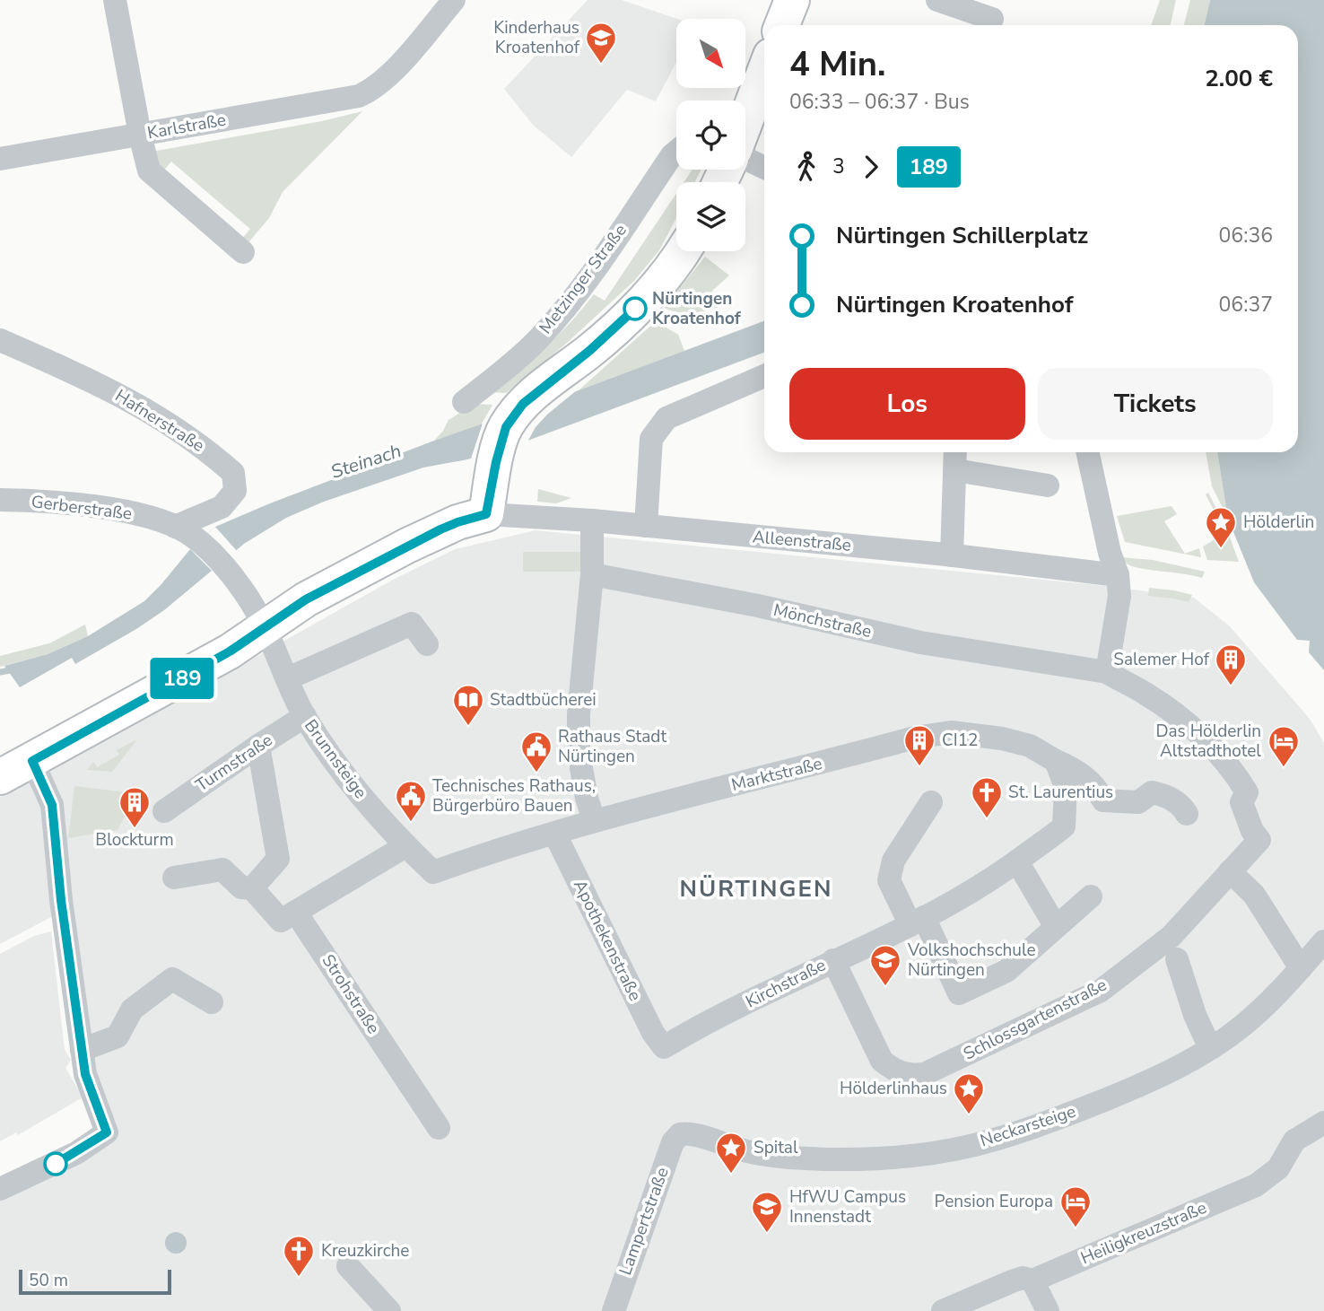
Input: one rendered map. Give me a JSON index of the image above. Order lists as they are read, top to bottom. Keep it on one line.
{"streets":{"street":["Karlstraße","Metzinger Straße","Hafnerstraße","Gerberstraße","Alleenstraße","Mönchstraße","Brunnsteige","Turmstraße","Marktstraße","Apothekenstraße","Kirchstraße","Strohstraße","Schlossgartenstraße","Neckarsteige","Lampertstraße","Heiligkreuzstraße"]},"crossings":[["Hafnerstraße","Gerberstraße"],["Gerberstraße","Brunnsteige"],["Mönchstraße","Schlossgartenstraße"],["Brunnsteige","Turmstraße"],["Brunnsteige","Marktstraße"],["Marktstraße","Apothekenstraße"],["Marktstraße","Kirchstraße"],["Apothekenstraße","Kirchstraße"],["Kirchstraße","Schlossgartenstraße"],["Neckarsteige","Lampertstraße"]],"districts":["NÜRTINGEN"],"water":["Steinach"],"places":{"school or university":["Kinderhaus Kroatenhof","Volkshochschule Nürtingen","HfWU Campus Innenstadt"],"other":["Nürtingen Kroatenhof"],"place":["Hölderlin","Hölderlinhaus","Spital"],"building":["Salemer Hof","CI12","Blockturm"],"library":["Stadtbücherei"],"hotel":["Das Hölderlin Altstadthotel","Pension Europa"],"public building":["Rathaus Stadt Nürtingen","Technisches Rathaus, Bürgerbüro Bauen"],"church":["St. Laurentius","Kreuzkirche"]},"lines":["bus line 189"],"scale_bar":"50 m","north":"bottom right","page":{"on_map":"189","heading":["4 Min.","06:33 – 06:37 · Bus","2.00 €"],"legs":["3","189"],"list":[{"name":"Nürtingen Schillerplatz","value":"06:36"},{"name":"Nürtingen Kroatenhof","value":"06:37"}],"buttons":["Los","Tickets"],"scale":"50 m"}}
